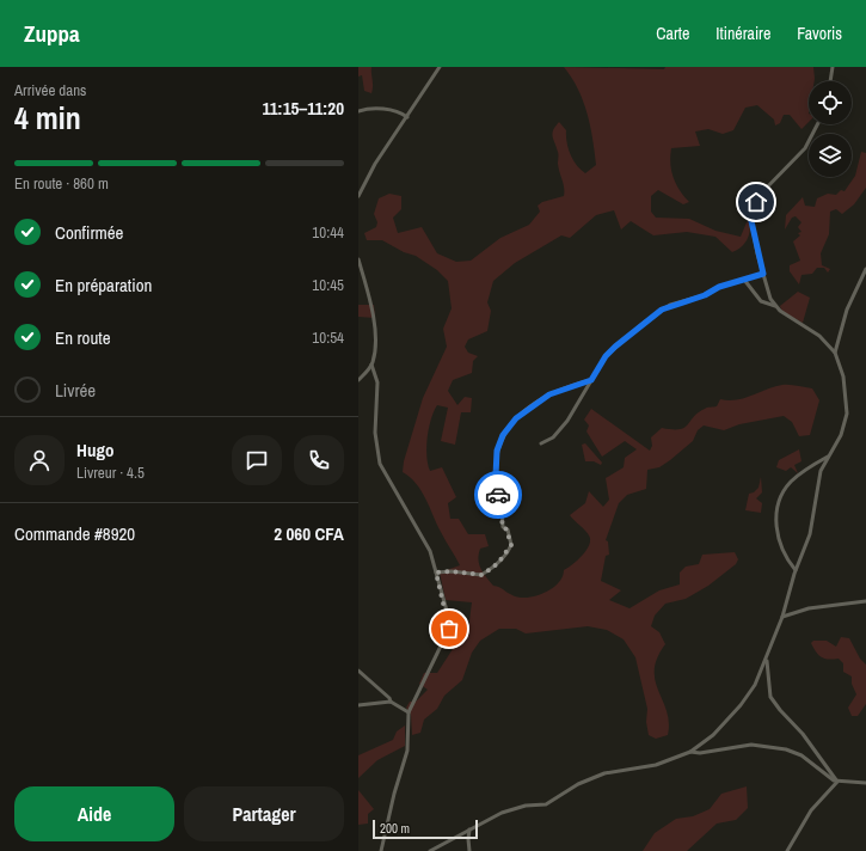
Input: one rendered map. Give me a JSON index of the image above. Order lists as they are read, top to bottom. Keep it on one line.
{"scale_bar":"200 m","page":{"header":"Zuppa","nav":["Carte","Itinéraire","Favoris"],"heading":["4 min","Arrivée dans","11:15–11:20"],"panel":["Hugo","Livreur · 4.5","Commande #8920","2 060 CFA"],"bar":"En route · 860 m","list":[["Confirmée","10:44"],["En préparation","10:45"],["En route","10:54"],"Livrée"],"buttons":["Aide","Partager"],"scale":"200 m"}}
